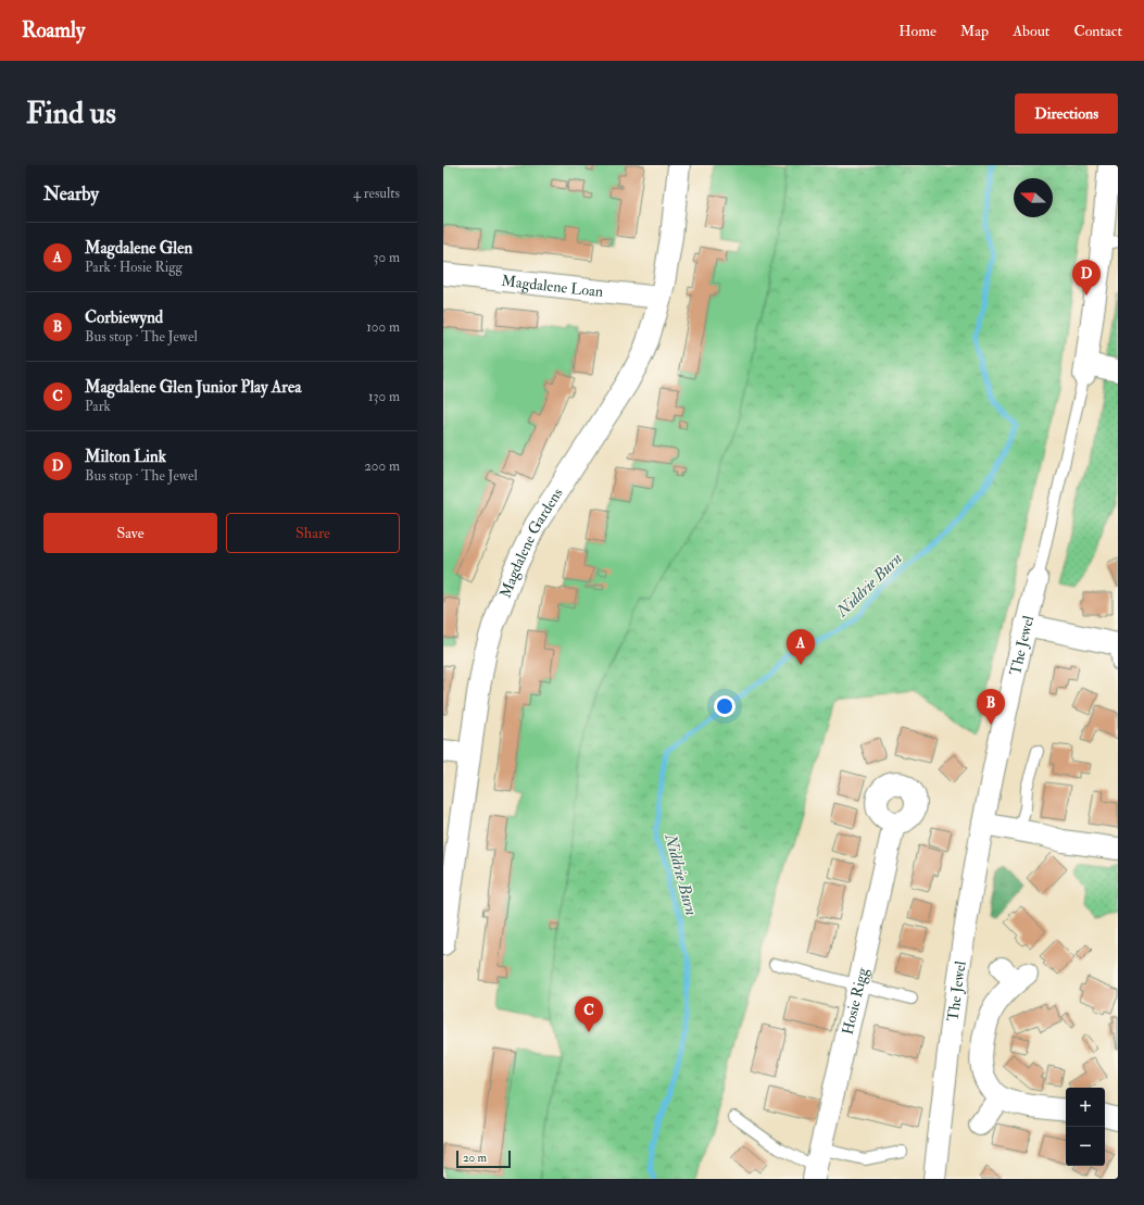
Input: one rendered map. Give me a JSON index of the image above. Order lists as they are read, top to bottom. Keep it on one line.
{"streets":{"street":["Magdalene Loan","Magdalene Gardens","The Jewel","Hosie Rigg"]},"crossings":[["Magdalene Loan","Magdalene Gardens"]],"water":["Niddrie Burn"],"scale_bar":"20 m","north":"left","page":{"header":"Roamly","nav":["Home","Map","About","Contact"],"buttons":["Directions",["Save","Share"]],"title":"Find us","heading":["Nearby","4 results"],"list":[{"mark":"A","name":"Magdalene Glen","note":"Park · Hosie Rigg","value":"30 m"},{"mark":"B","name":"Corbiewynd","note":"Bus stop · The Jewel","value":"100 m"},{"mark":"C","name":"Magdalene Glen Junior Play Area","note":"Park","value":"130 m"},{"mark":"D","name":"Milton Link","note":"Bus stop · The Jewel","value":"200 m"}],"pins":["D","A","B","C"],"map_buttons":["+","−"],"scale":"20 m"}}
